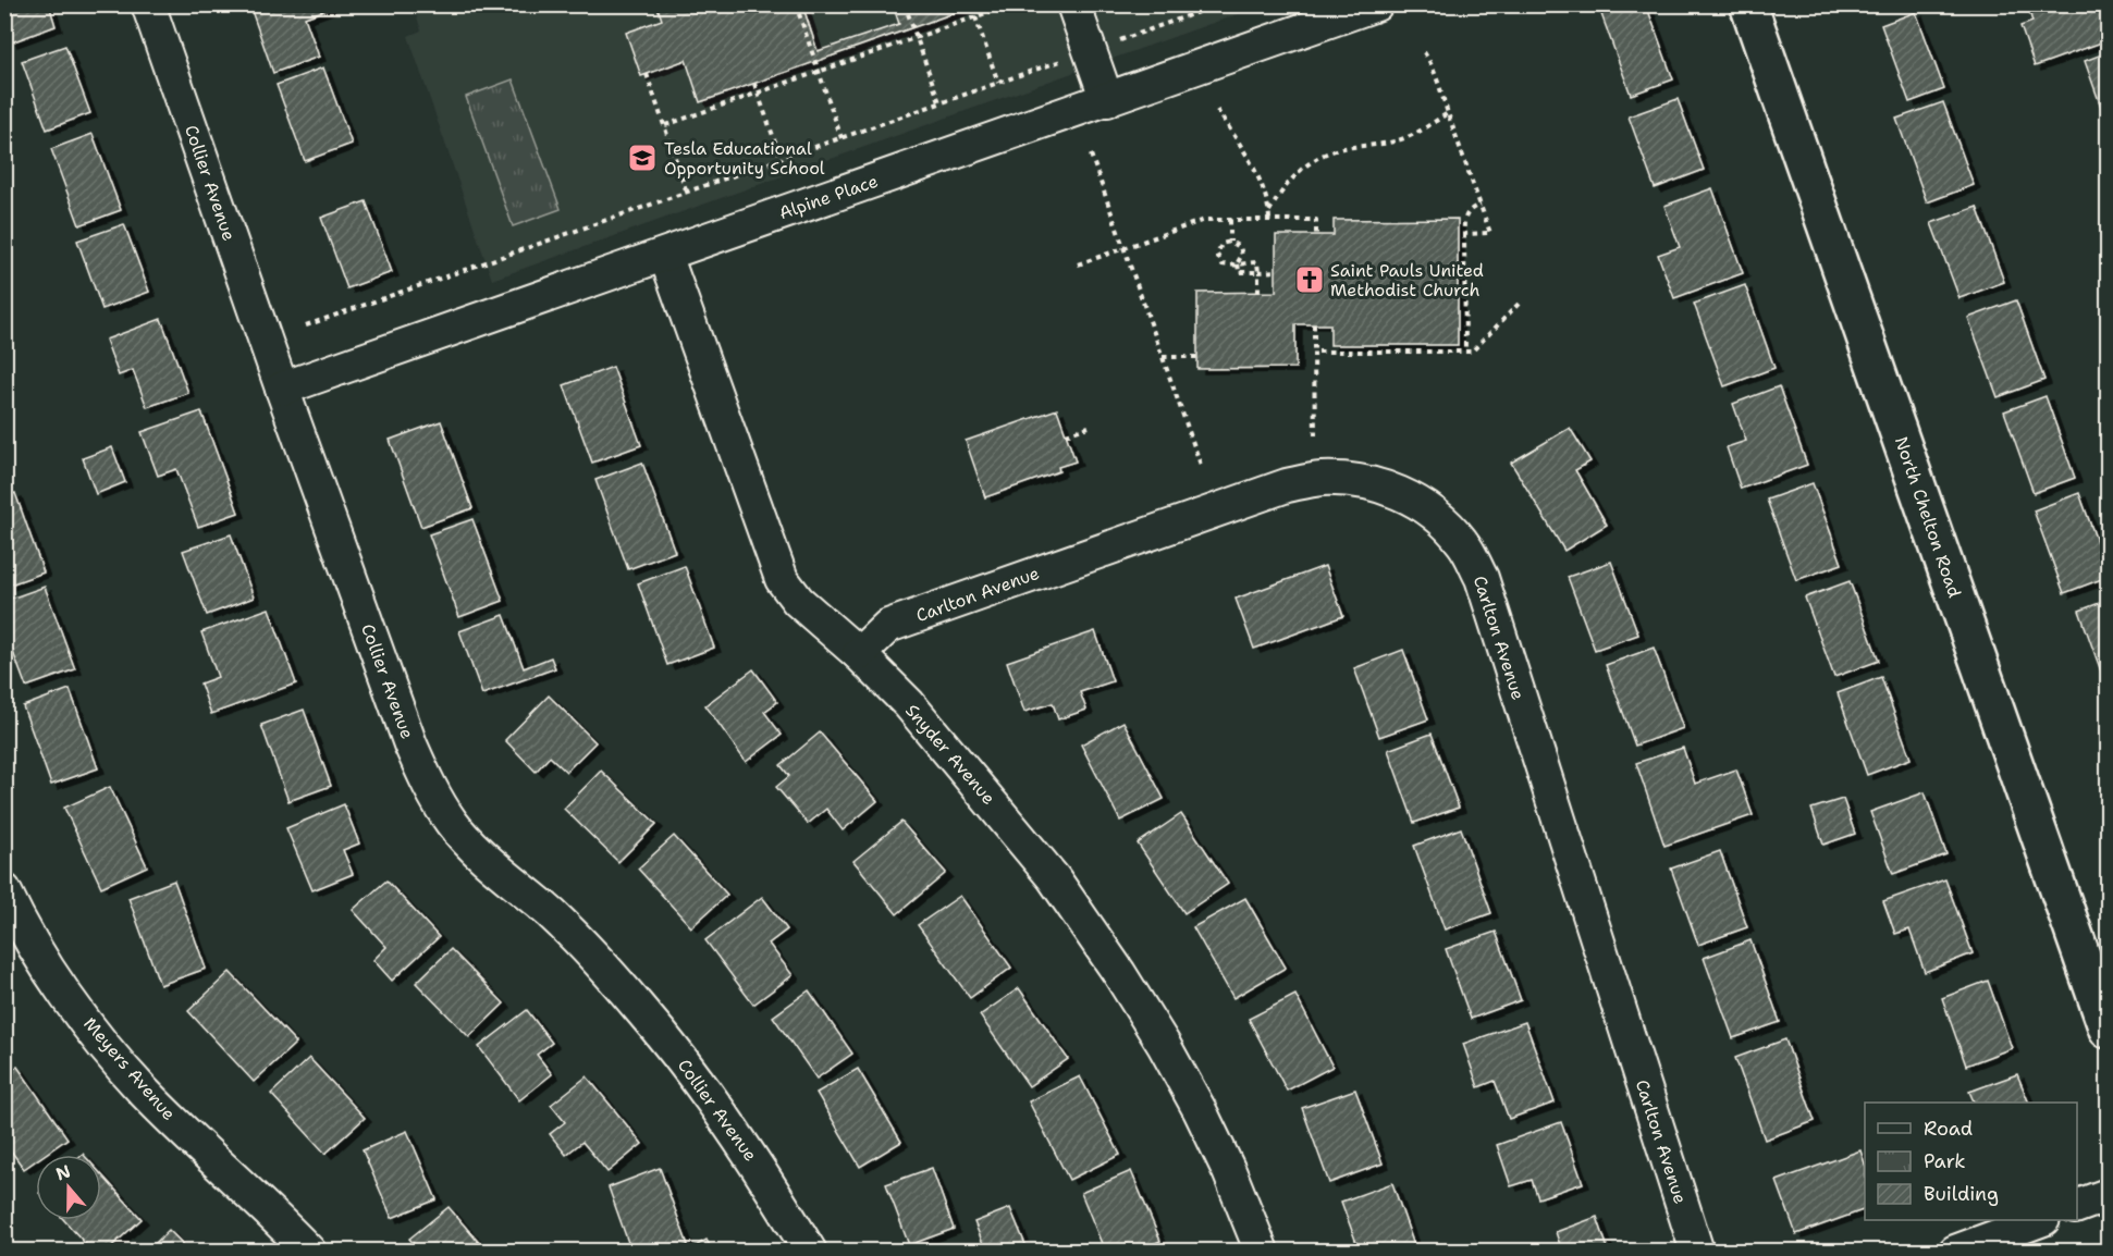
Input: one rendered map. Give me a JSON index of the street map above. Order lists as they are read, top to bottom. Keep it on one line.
{"streets":{"main road":["North Chelton Road"],"street":["Collier Avenue","Alpine Place","Carlton Avenue","Snyder Avenue","Meyers Avenue"]},"crossings":[["Collier Avenue","Alpine Place"],["Alpine Place","Snyder Avenue"],["Carlton Avenue","Snyder Avenue"]],"places":{"school or university":["Tesla Educational Opportunity School"],"church":["Saint Pauls United Methodist Church"]},"legend":["Road","Park","Building"],"north":"top"}
